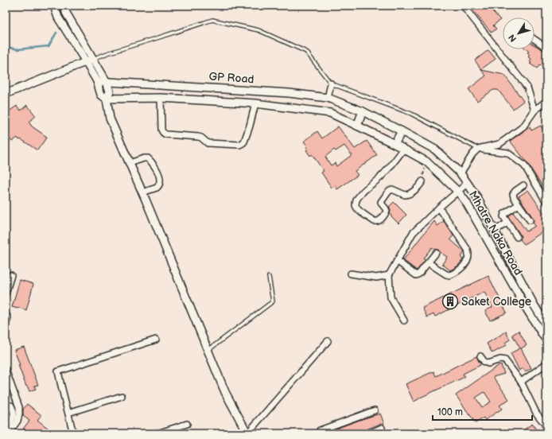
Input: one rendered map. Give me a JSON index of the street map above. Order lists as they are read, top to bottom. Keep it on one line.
{"streets":{"street":["GP Road","Mhatre Naka Road"]},"crossings":[["GP Road","Mhatre Naka Road"]],"places":{"building":["Saket College"]},"scale_bar":"100 m","north":"bottom left"}
